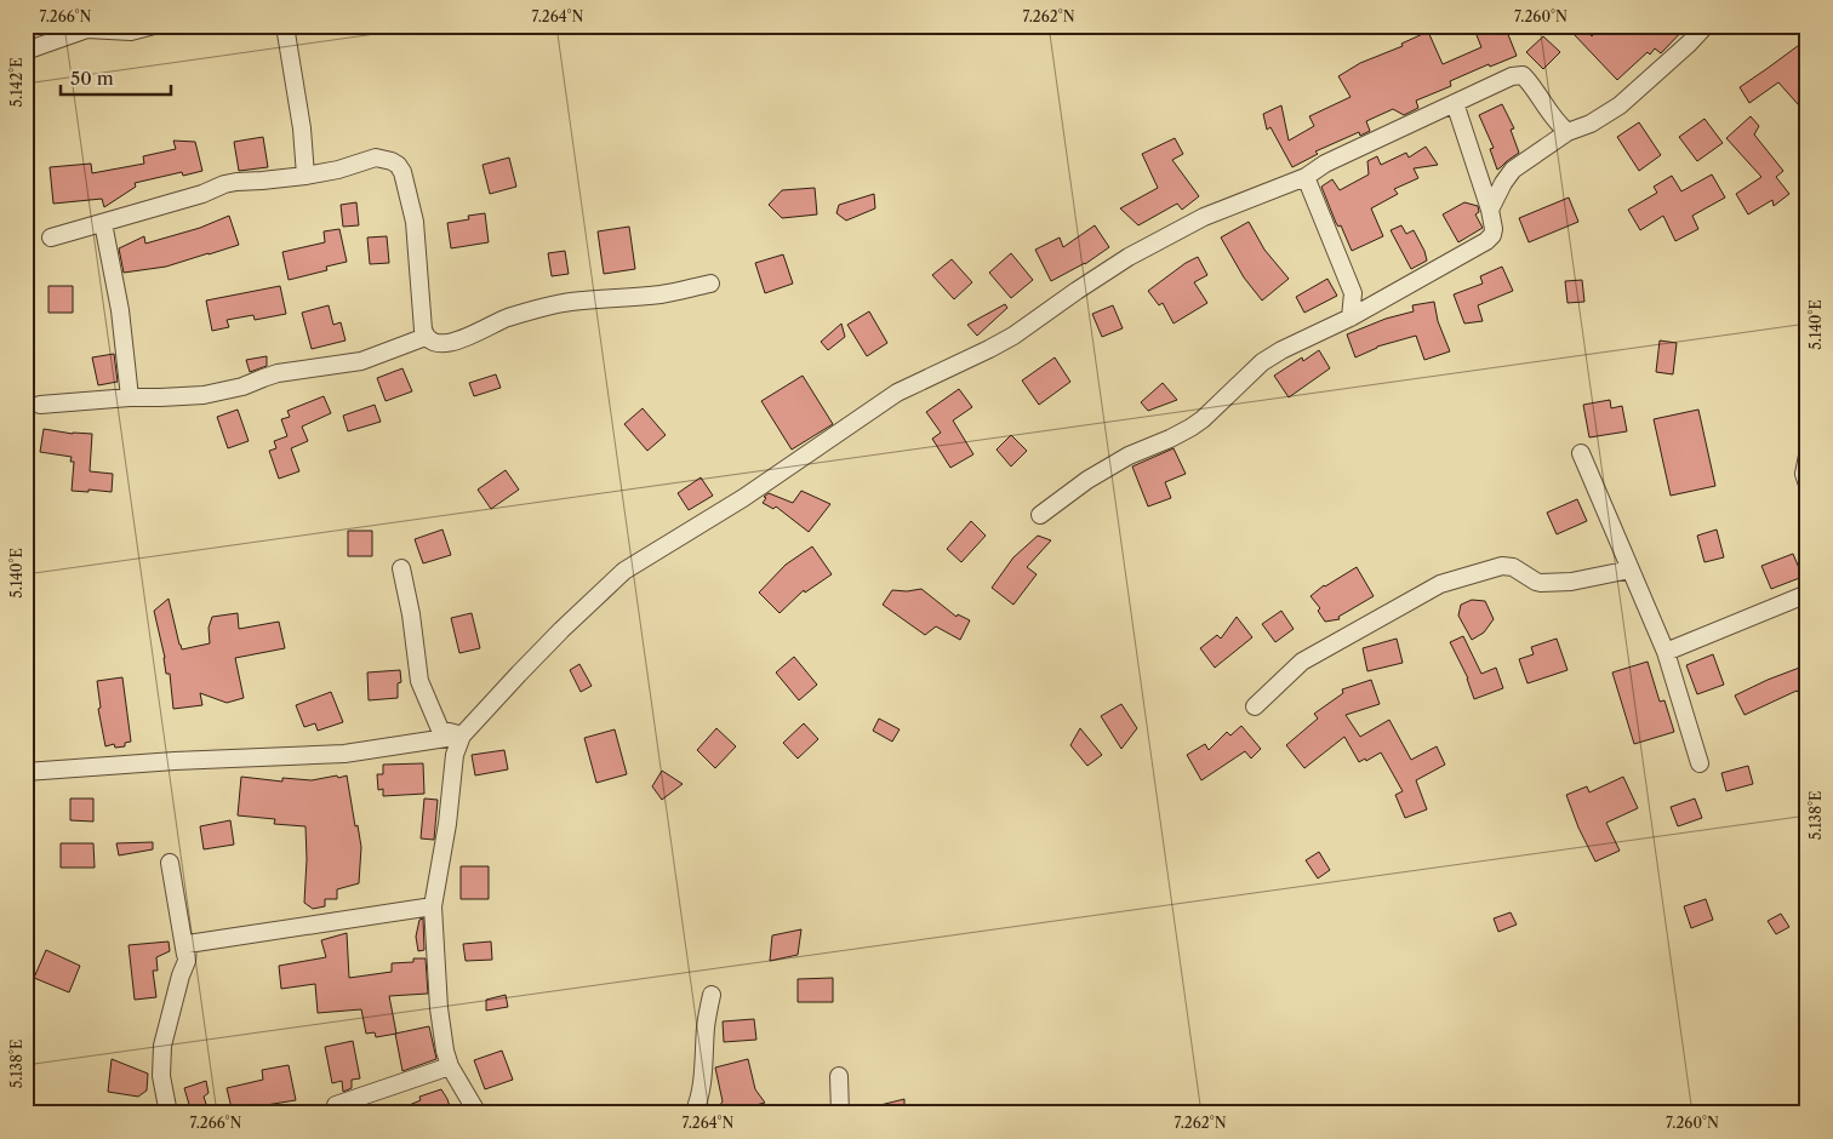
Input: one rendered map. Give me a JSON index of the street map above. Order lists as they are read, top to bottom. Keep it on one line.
{"scale_bar":"50 m","coordinates":["7.266°N","7.264°N","7.262°N","7.260°N","5.142°E","5.140°E","5.138°E"]}
